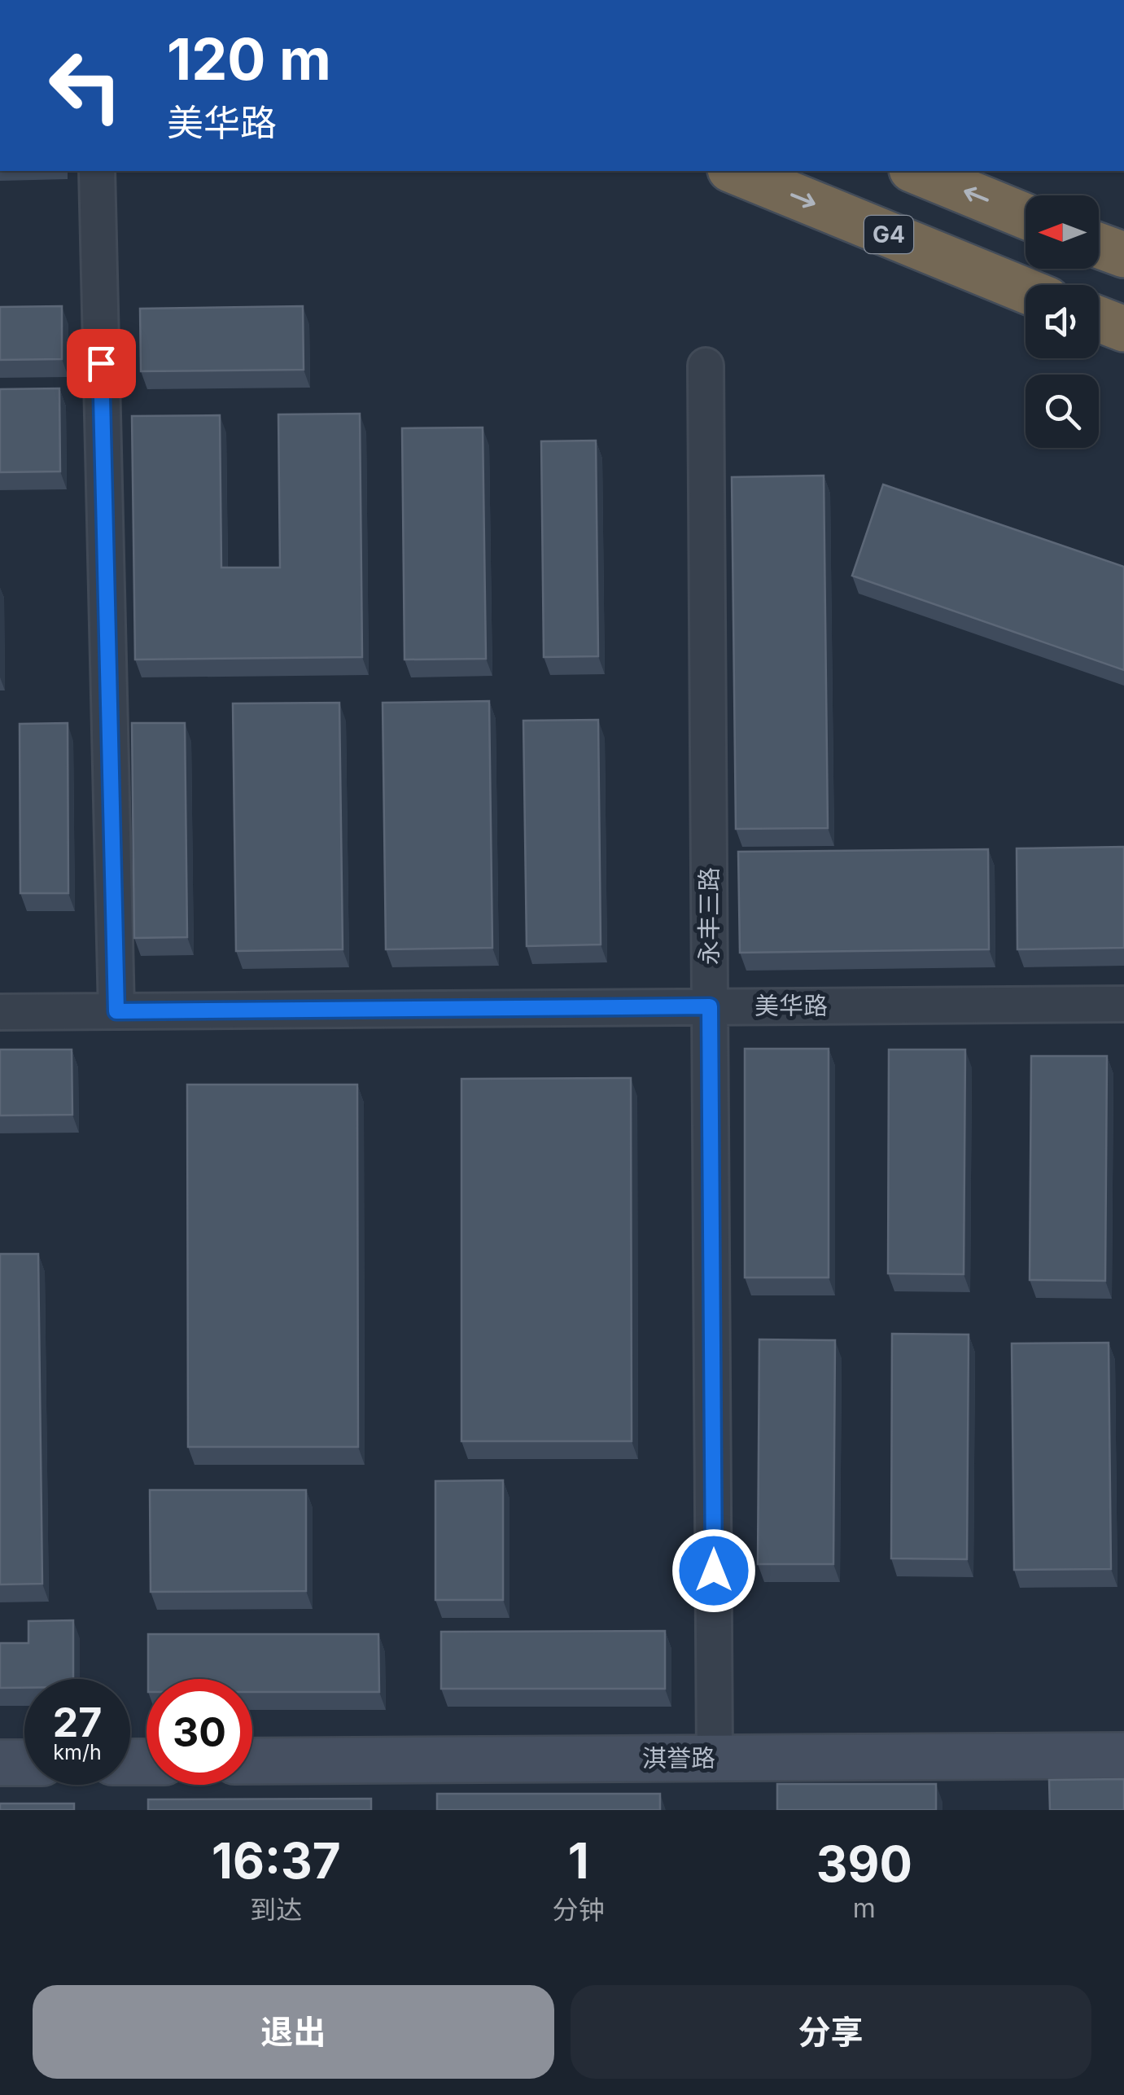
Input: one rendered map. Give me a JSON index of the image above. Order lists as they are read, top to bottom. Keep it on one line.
{"streets":{"highway":["G4"],"street":["永丰三路","美华路","淇誉路"]},"crossings":[["永丰三路","美华路"],["永丰三路","淇誉路"]],"north":"left","page":{"turn":["120 m","美华路"],"speed":"27 km/h","limit":"30","eta":["16:37","到达","1","分钟","390","m"],"buttons":["退出","分享"]}}
